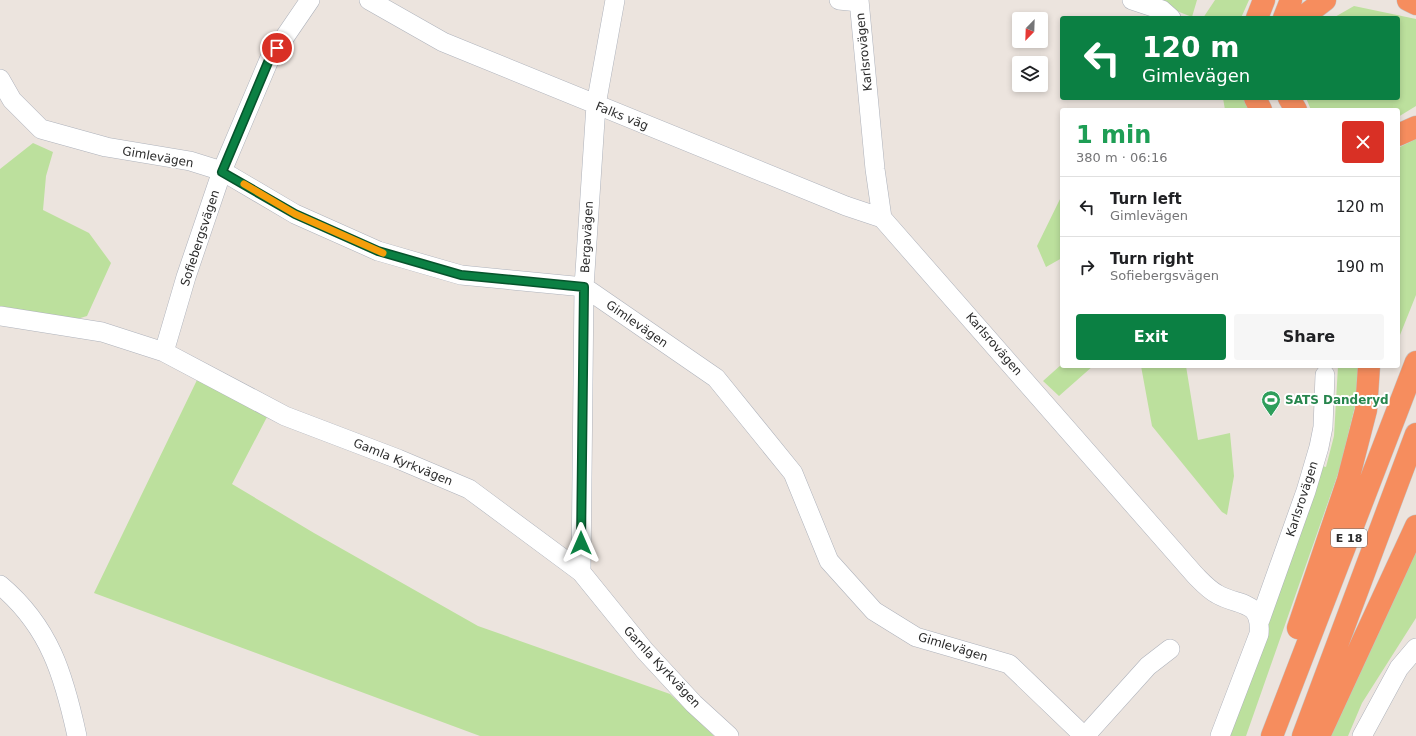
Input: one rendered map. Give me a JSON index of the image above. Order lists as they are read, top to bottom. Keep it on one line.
{"streets":{"highway":["E 18"],"street":["Karlsrovägen","Falks väg","Gimlevägen","Bergavägen","Sofiebergsvägen","Gamla Kyrkvägen"]},"crossings":[["Karlsrovägen","Falks väg"],["Falks väg","Bergavägen"],["Gimlevägen","Bergavägen"],["Gimlevägen","Sofiebergsvägen"],["Bergavägen","Gamla Kyrkvägen"],["Sofiebergsvägen","Gamla Kyrkvägen"]],"places":{"sports":["SATS Danderyd"]},"north":"bottom left","page":{"turn":["120 m","Gimlevägen"],"heading":["1 min","380 m · 06:16"],"list":[{"name":"Turn left","note":"Gimlevägen","value":"120 m"},{"name":"Turn right","note":"Sofiebergsvägen","value":"190 m"}],"buttons":["Exit","Share"]}}
